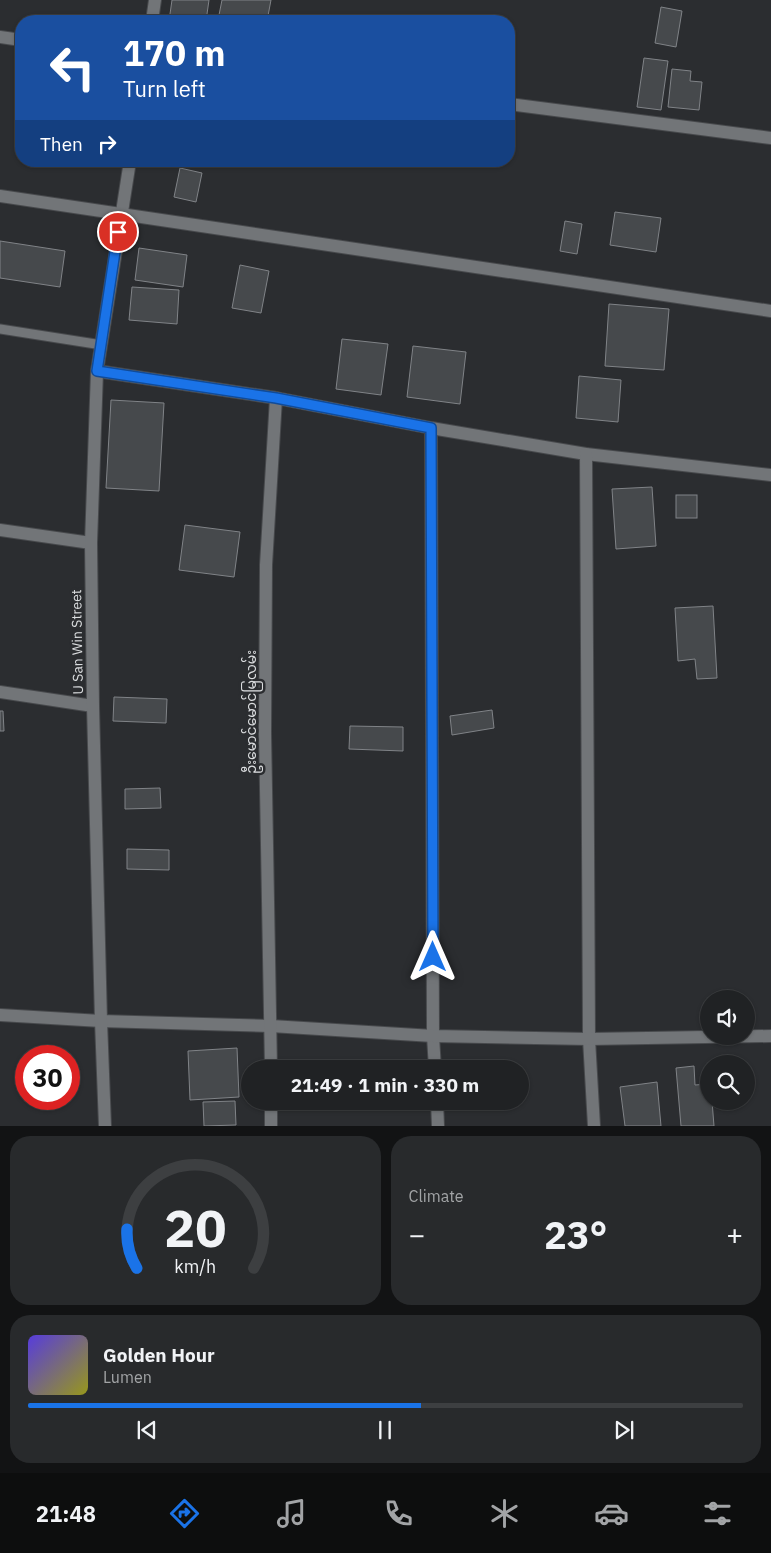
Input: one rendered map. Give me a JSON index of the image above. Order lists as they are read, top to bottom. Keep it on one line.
{"streets":{"street":["U San Win Street","ဦးမောင်မောင်မြလမ်း"]},"page":{"turn":["170 m","Turn left"],"then":"Then","limit":"30","trip":"21:49 · 1 min · 330 m","tile":"Climate","heat":["−","23°","+"],"song":["Golden Hour","Lumen"],"tabs":"21:48","gauge":["20","km/h"]}}
